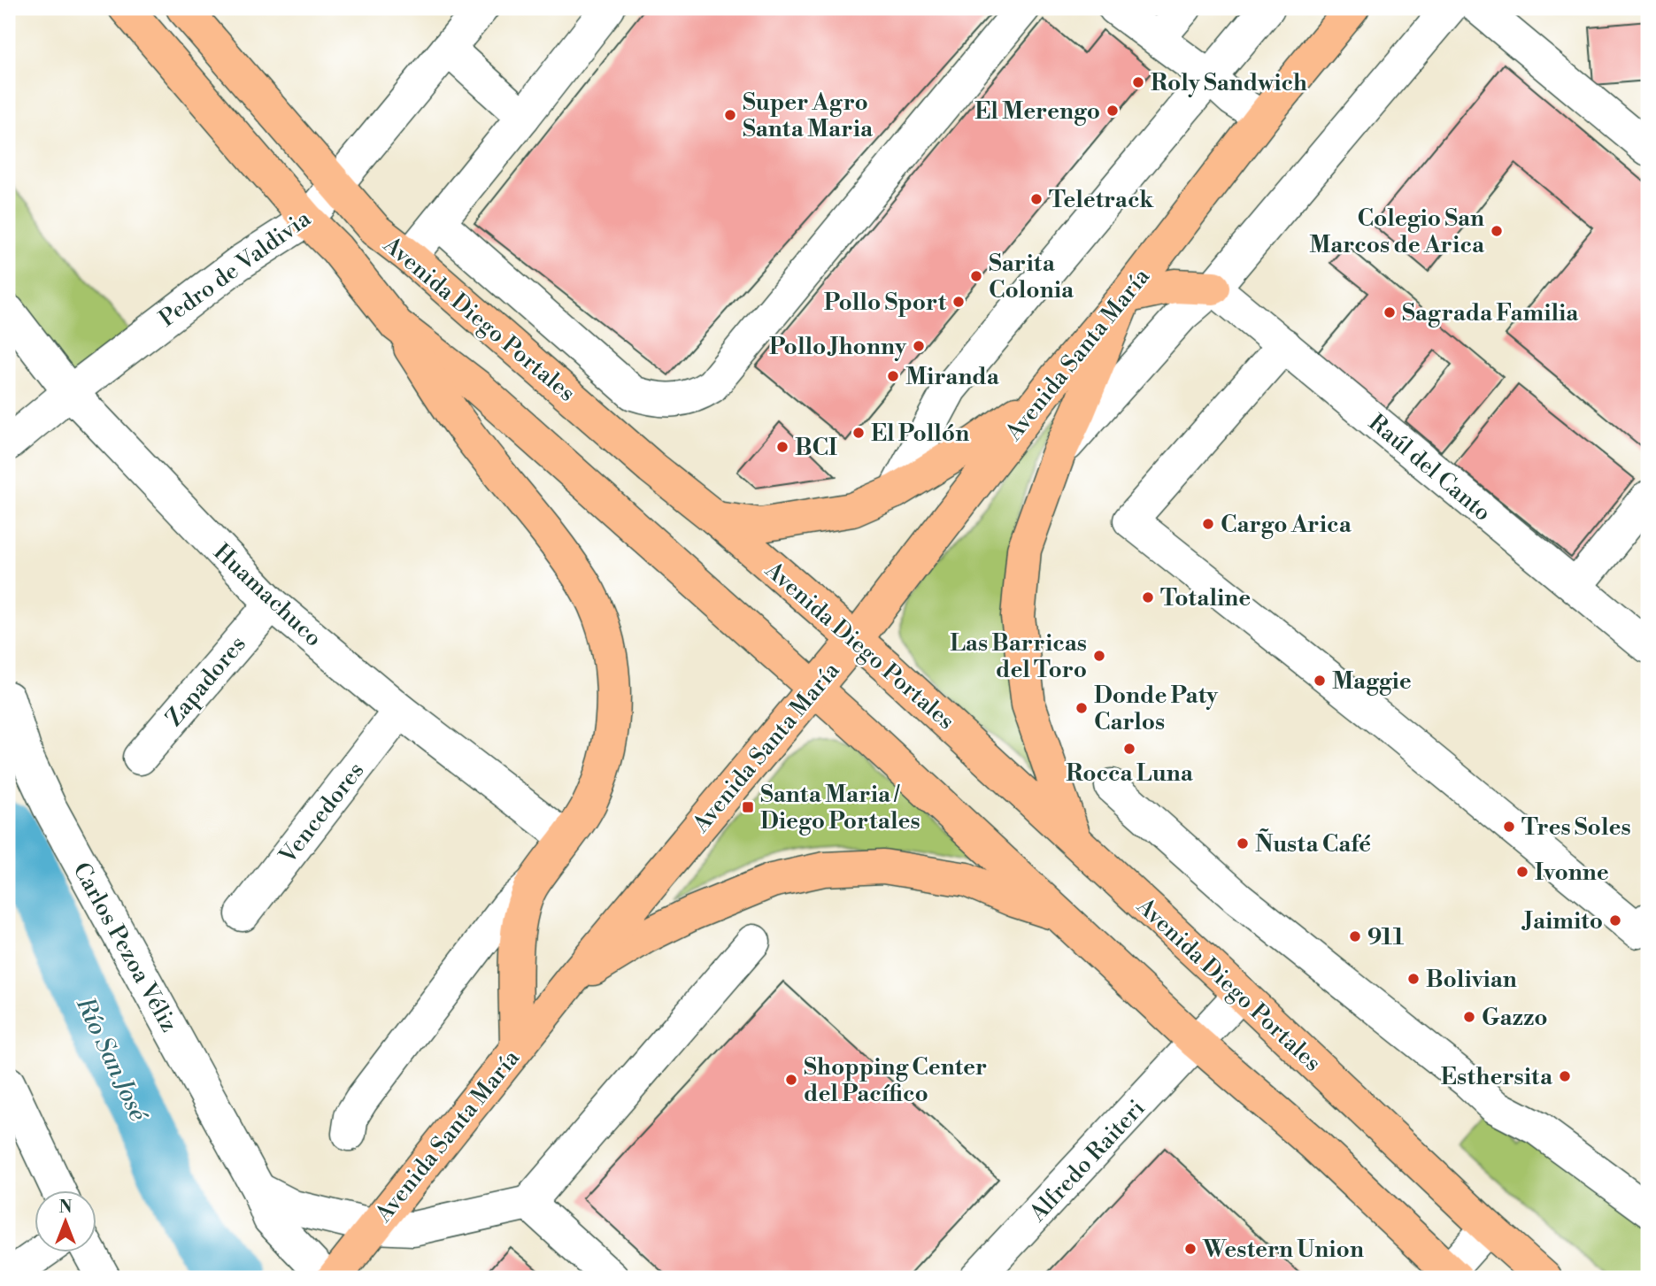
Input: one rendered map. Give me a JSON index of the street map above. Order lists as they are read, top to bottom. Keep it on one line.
{"streets":{"main road":["Avenida Diego Portales","Avenida Santa María"],"street":["Pedro de Valdivia","Raúl del Canto","Huamachuco","Zapadores","Vencedores","Carlos Pezoa Véliz","Alfredo Raiteri"]},"crossings":[["Pedro de Valdivia","Avenida Diego Portales"],["Pedro de Valdivia","Huamachuco"],["Avenida Diego Portales","Avenida Santa María"],["Avenida Diego Portales","Alfredo Raiteri"],["Avenida Santa María","Raúl del Canto"],["Huamachuco","Zapadores"],["Huamachuco","Vencedores"]],"water":["Río San José"],"places":{"other":["Roly Sandwich","El Merengo","Super Agro Santa Maria","Teletrack","Colegio San Marcos de Arica","Sarita Colonia","Pollo Sport","Sagrada Familia","Pollo Jhonny","Miranda","El Pollón","BCI","Cargo Arica","Totaline","Las Barricas del Toro","Maggie","Donde Paty Carlos","Rocca Luna","Tres Soles","Ñusta Café","Ivonne","Jaimito","911","Bolivian","Gazzo","Esthersita","Shopping Center del Pacífico","Western Union"],"transit":["Santa Maria / Diego Portales"]},"north":"top"}
